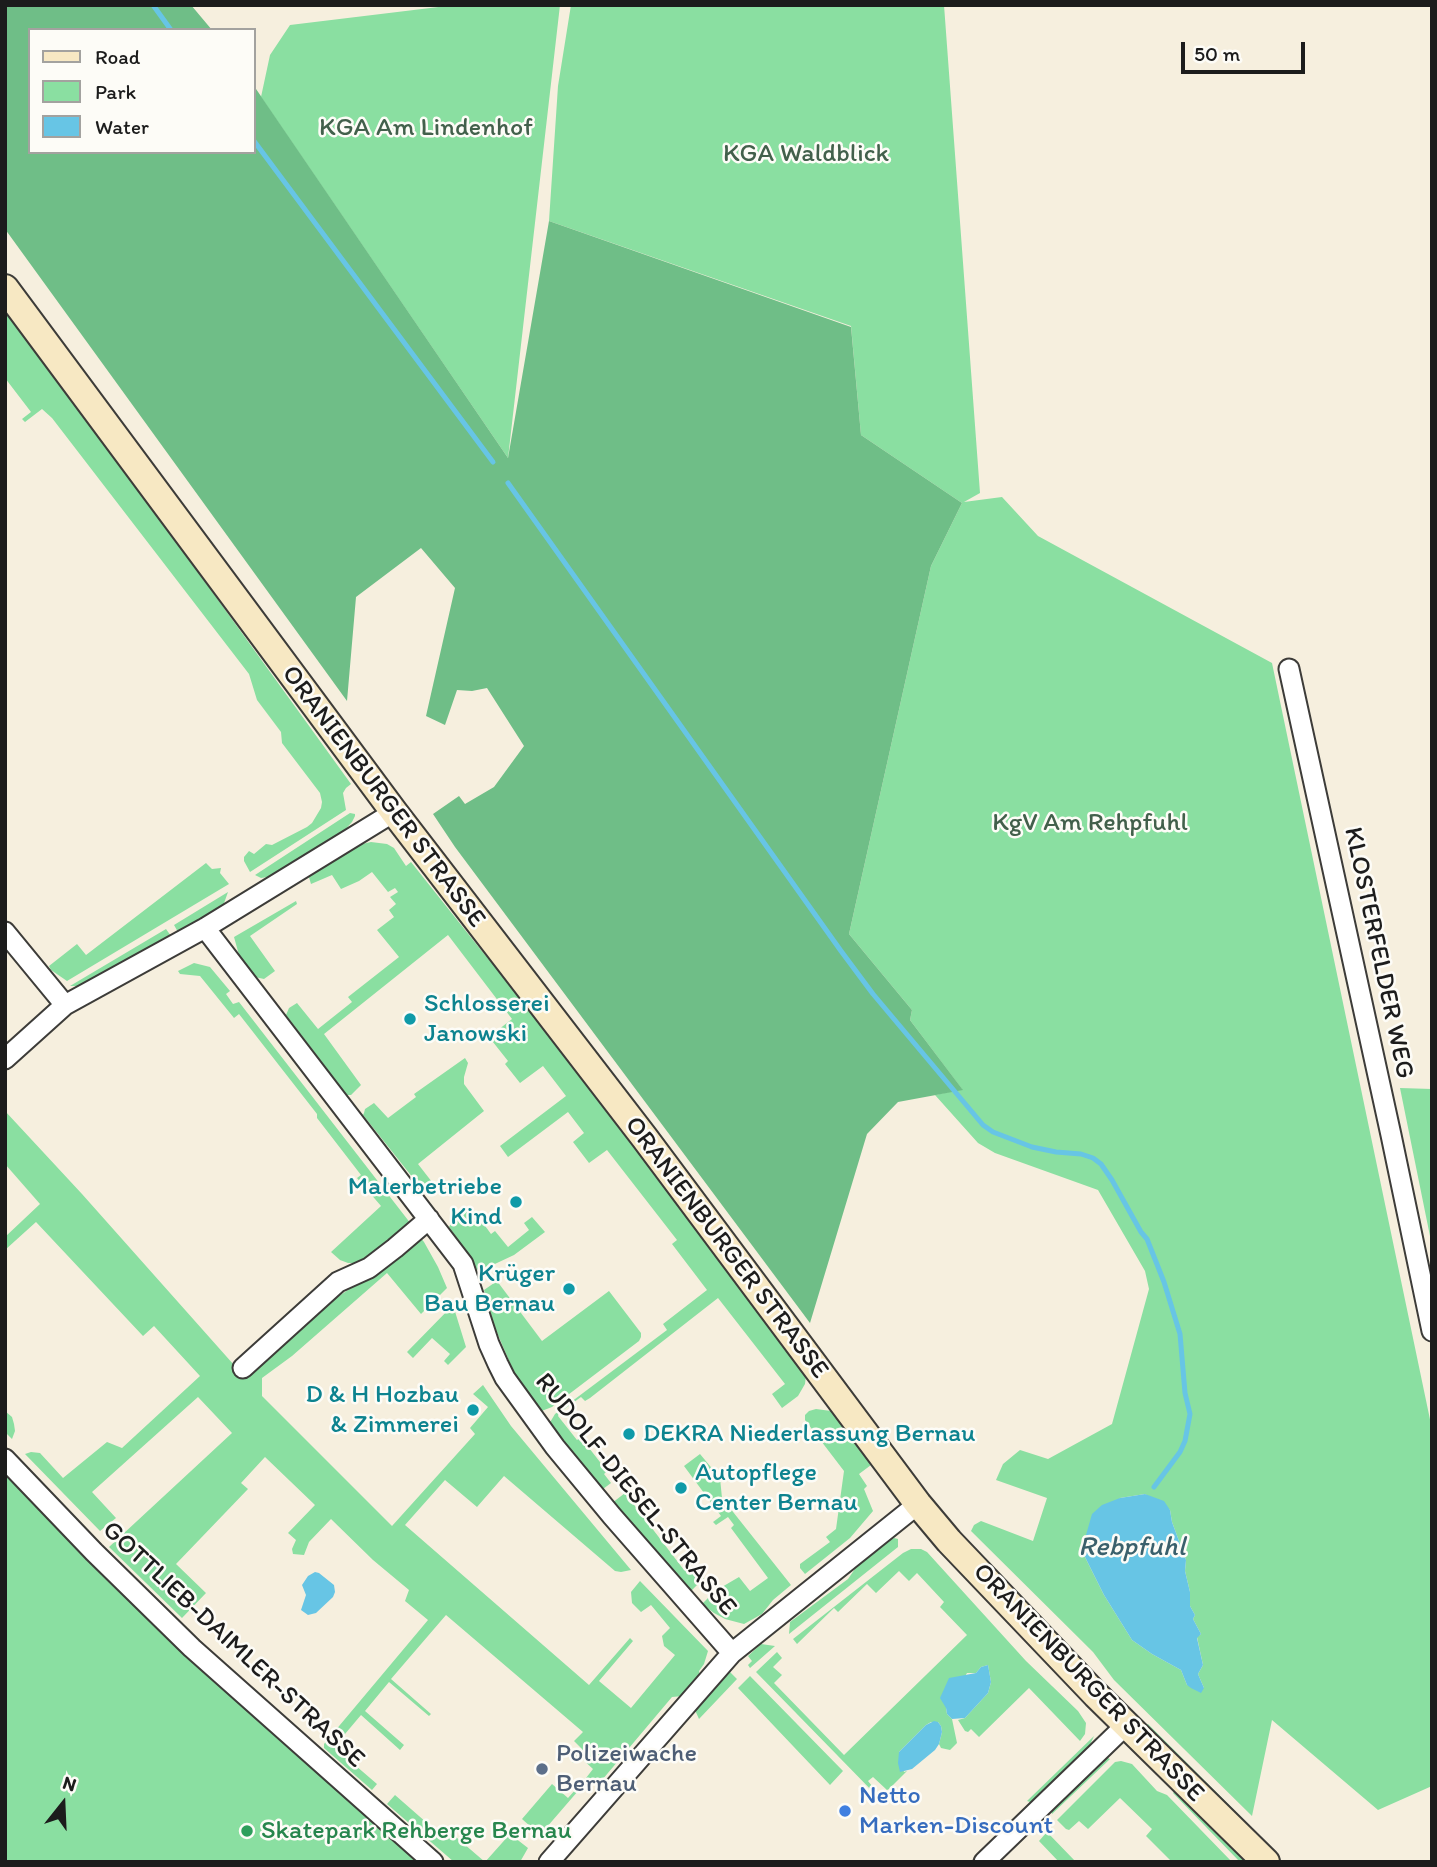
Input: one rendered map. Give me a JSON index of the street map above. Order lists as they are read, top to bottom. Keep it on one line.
{"streets":{"main road":["ORANIENBURGER STRASSE"],"street":["KLOSTERFELDER WEG","RUDOLF-DIESEL-STRASSE","GOTTLIEB-DAIMLER-STRASSE"]},"water":["Rebpfuhl"],"parks":["KGA Am Lindenhof","KGA Waldblick","KgV Am Rehpfuhl"],"places":["Schlosserei Janowski","Malerbetriebe Kind","Krüger Bau Bernau","D & H Hozbau & Zimmerei","DEKRA Niederlassung Bernau","Autopflege Center Bernau","Polizeiwache Bernau","Netto Marken-Discount","Skatepark Rehberge Bernau"],"legend":["Road","Park","Water"],"scale_bar":"50 m","north":"top"}
